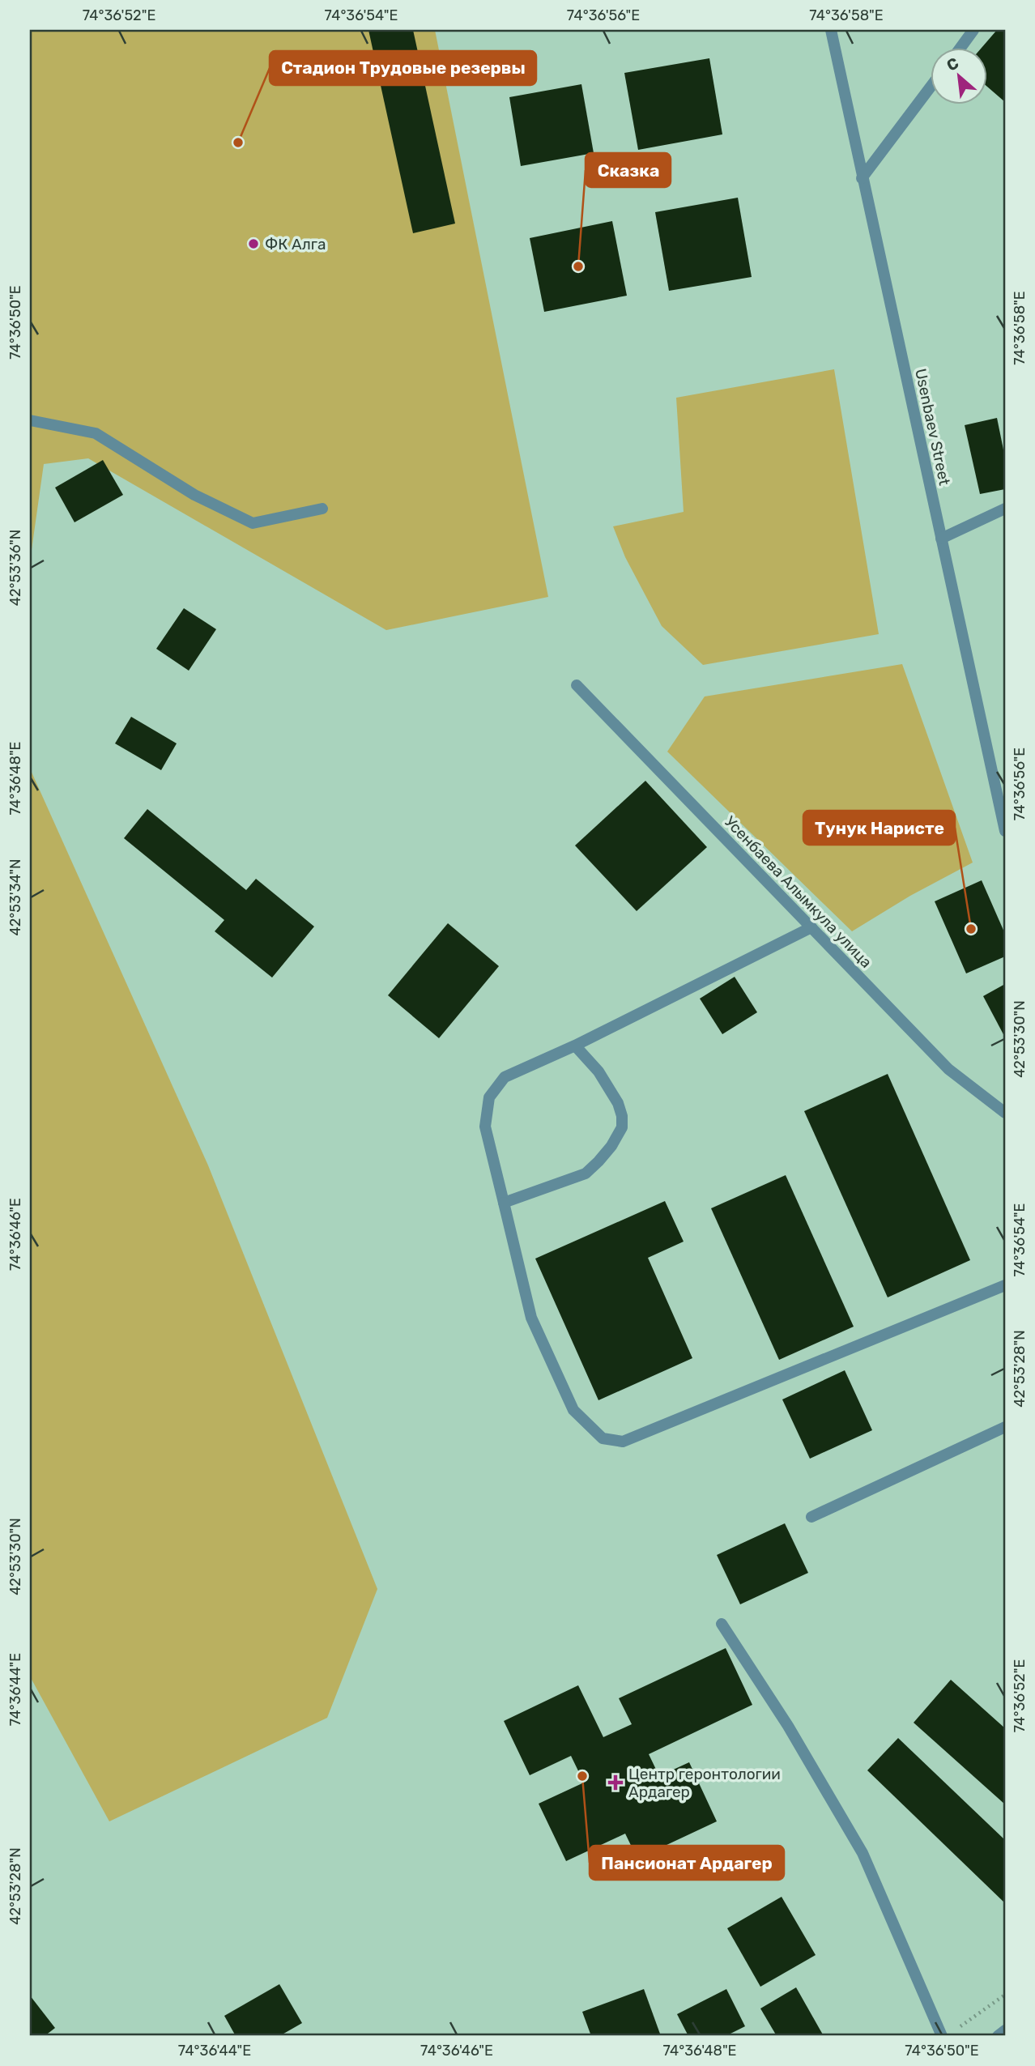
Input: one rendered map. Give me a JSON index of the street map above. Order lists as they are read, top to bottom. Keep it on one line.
{"streets":{"street":["Usenbaev Street","Усенбаева Алымкула улица"]},"places":{"other":["Стадион Трудовые резервы","ФК Алга","Сказка","Тунук Наристе","Пансионат Ардагер"],"health":["Центр геронтологии Ардагер"]},"north":"top left","coordinates":["74°36'52\"E","74°36'54\"E","74°36'56\"E","74°36'58\"E","74°36'50\"E","42°53'36\"N","74°36'48\"E","42°53'34\"N","42°53'30\"N","74°36'46\"E","42°53'28\"N","74°36'44\"E"]}
